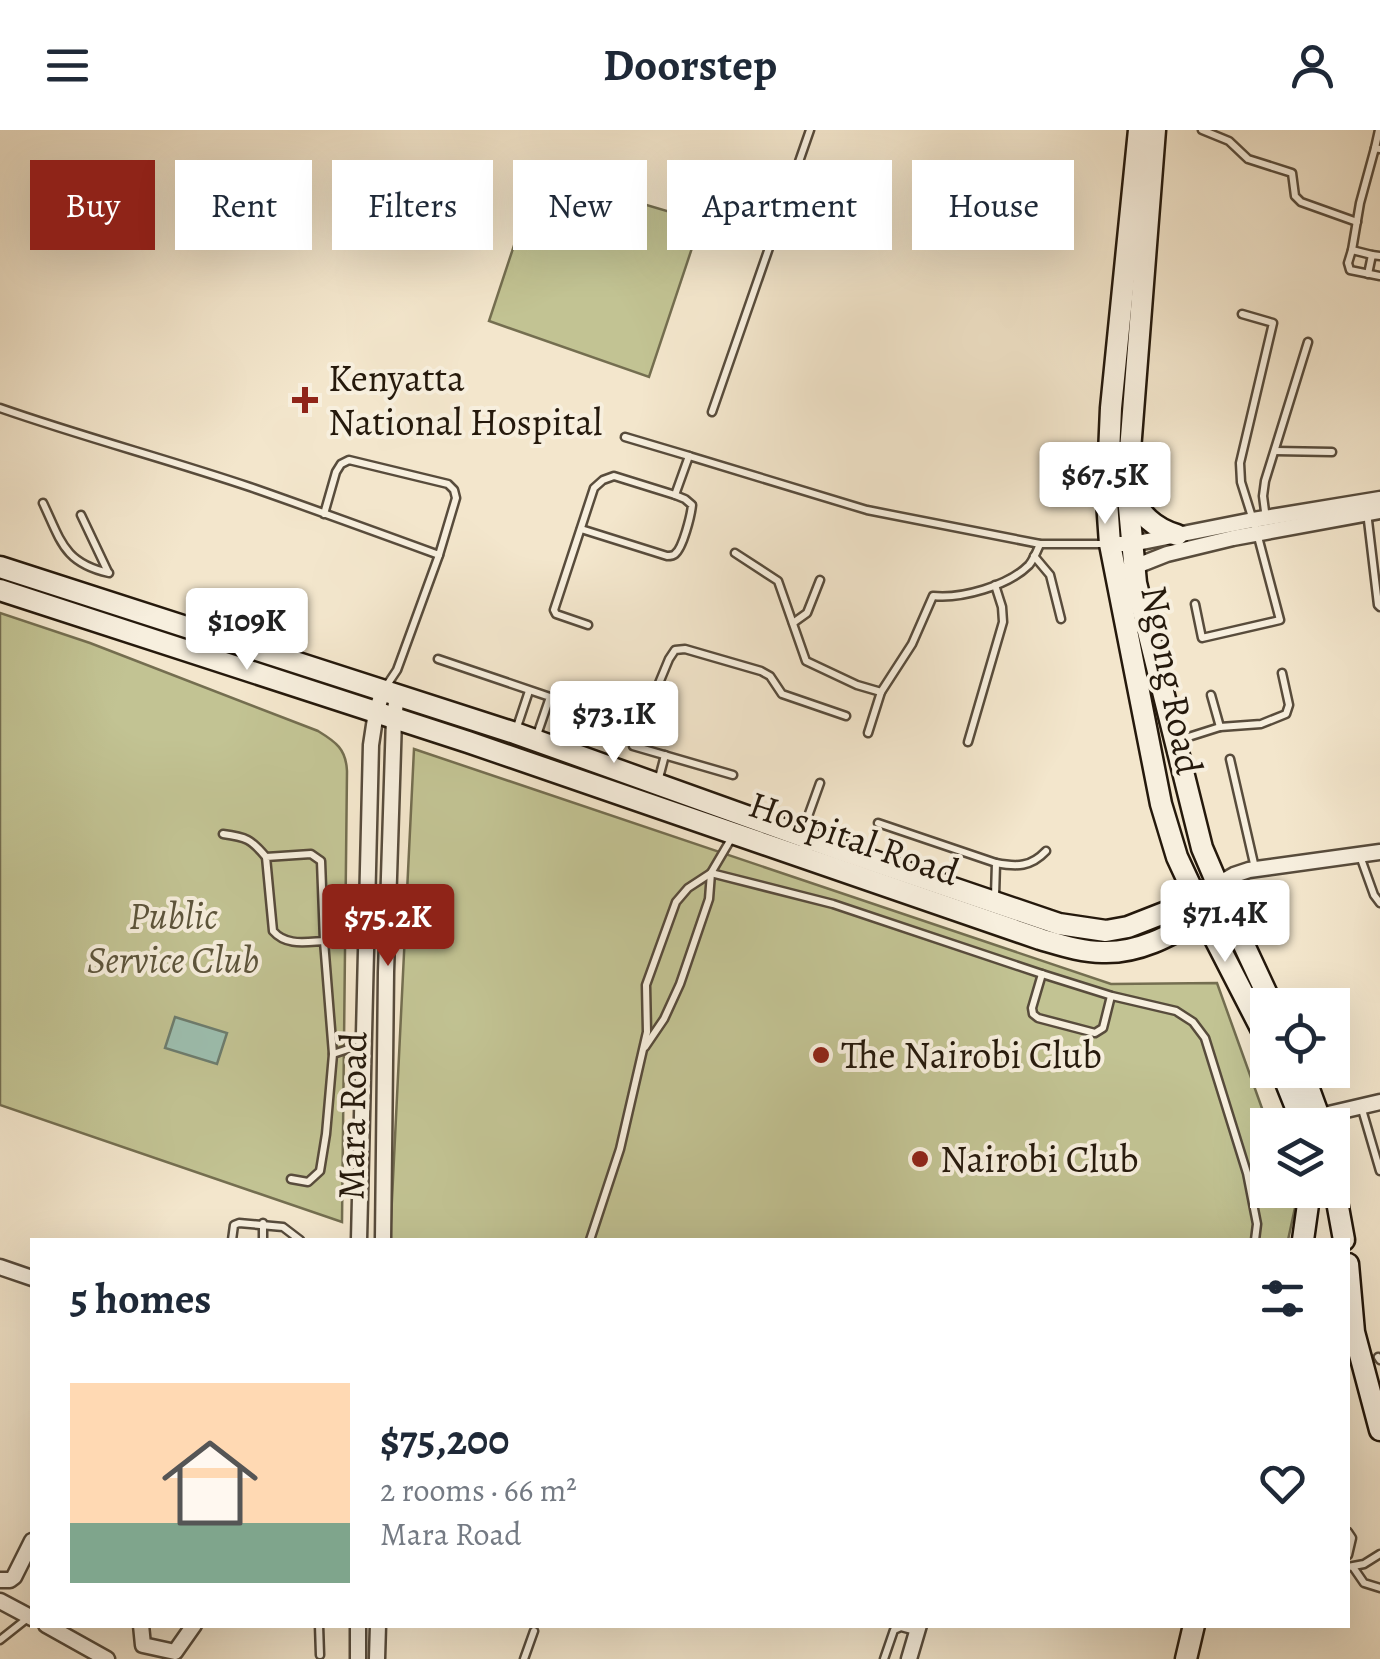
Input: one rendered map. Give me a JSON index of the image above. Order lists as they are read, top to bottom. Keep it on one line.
{"streets":{"street":["Ngong Road","Hospital Road","Mara Road"]},"crossings":[["Ngong Road","Hospital Road"],["Hospital Road","Mara Road"]],"parks":["Public Service Club"],"places":{"health":["Kenyatta National Hospital"],"other":["The Nairobi Club","Nairobi Club"]},"page":{"header":"Doorstep","chip":["Buy","Rent","Filters","New","Apartment","House"],"price":["$67.5K","$109K","$73.1K","$71.4K","$75.2K"],"heading":"5 homes","list":[{"name":"$75,200","note":"2 rooms · 66 m² · Mara Road"}]}}
